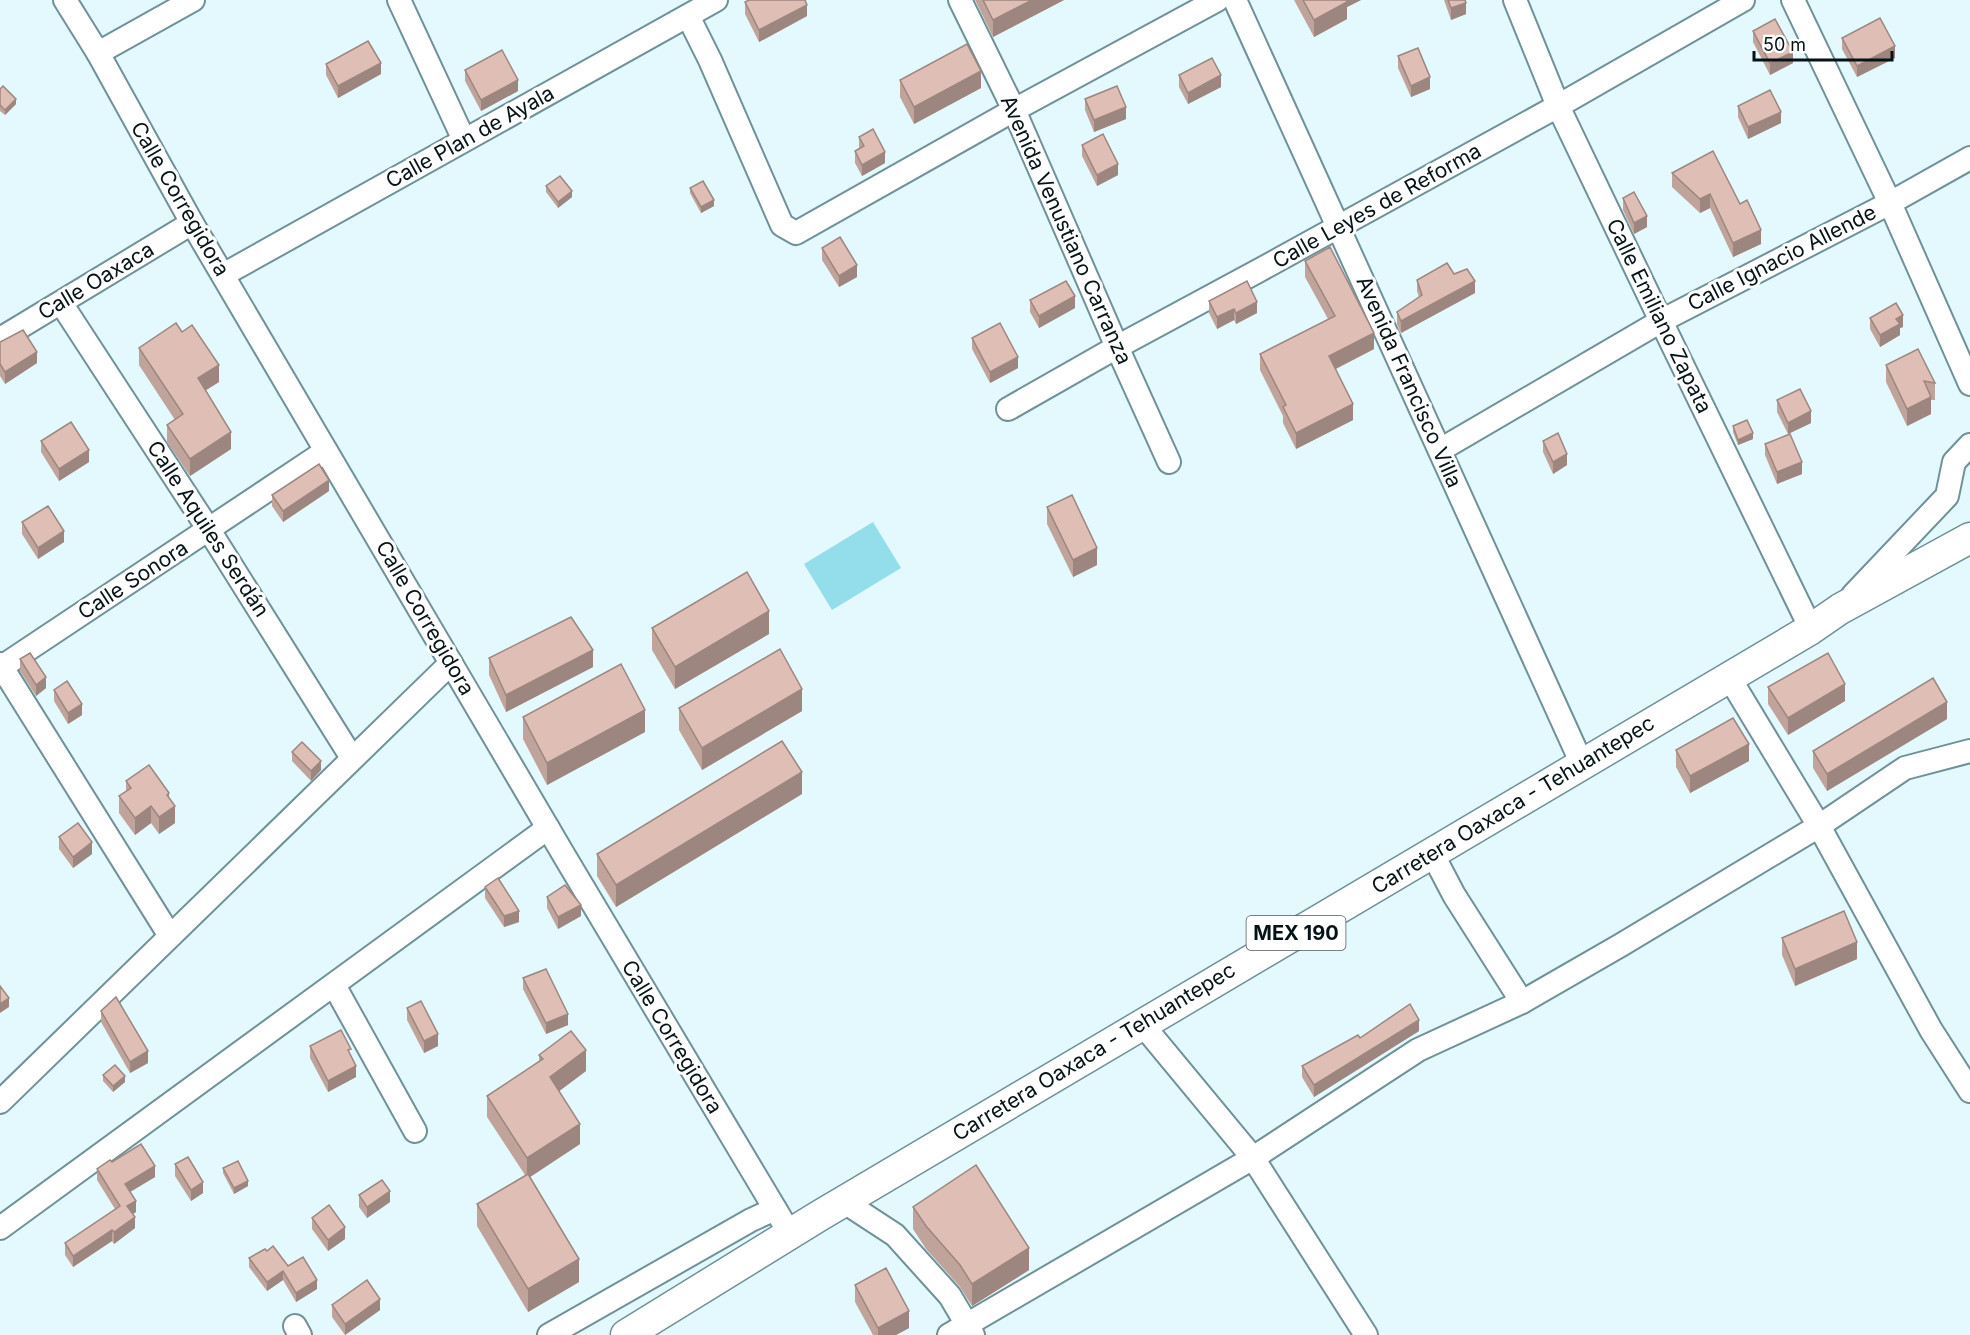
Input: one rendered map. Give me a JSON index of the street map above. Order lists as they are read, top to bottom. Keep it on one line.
{"streets":{"main road":["Carretera Oaxaca - Tehuantepec","MEX 190"],"street":["Calle Plan de Ayala","Calle Corregidora","Calle Leyes de Reforma","Avenida Venustiano Carranza","Calle Ignacio Allende","Calle Oaxaca","Calle Emiliano Zapata","Avenida Francisco Villa","Calle Aquiles Serdán","Calle Sonora"]},"crossings":[["Calle Plan de Ayala","Calle Corregidora"],["Calle Corregidora","Calle Oaxaca"],["Calle Corregidora","Calle Sonora"],["Calle Corregidora","Carretera Oaxaca - Tehuantepec"],["Calle Leyes de Reforma","Avenida Venustiano Carranza"],["Calle Leyes de Reforma","Calle Emiliano Zapata"],["Calle Leyes de Reforma","Avenida Francisco Villa"],["Calle Ignacio Allende","Calle Emiliano Zapata"],["Calle Ignacio Allende","Avenida Francisco Villa"],["Calle Oaxaca","Calle Aquiles Serdán"],["Calle Emiliano Zapata","Carretera Oaxaca - Tehuantepec"],["Avenida Francisco Villa","Carretera Oaxaca - Tehuantepec"],["Calle Aquiles Serdán","Calle Sonora"]],"scale_bar":"50 m"}
